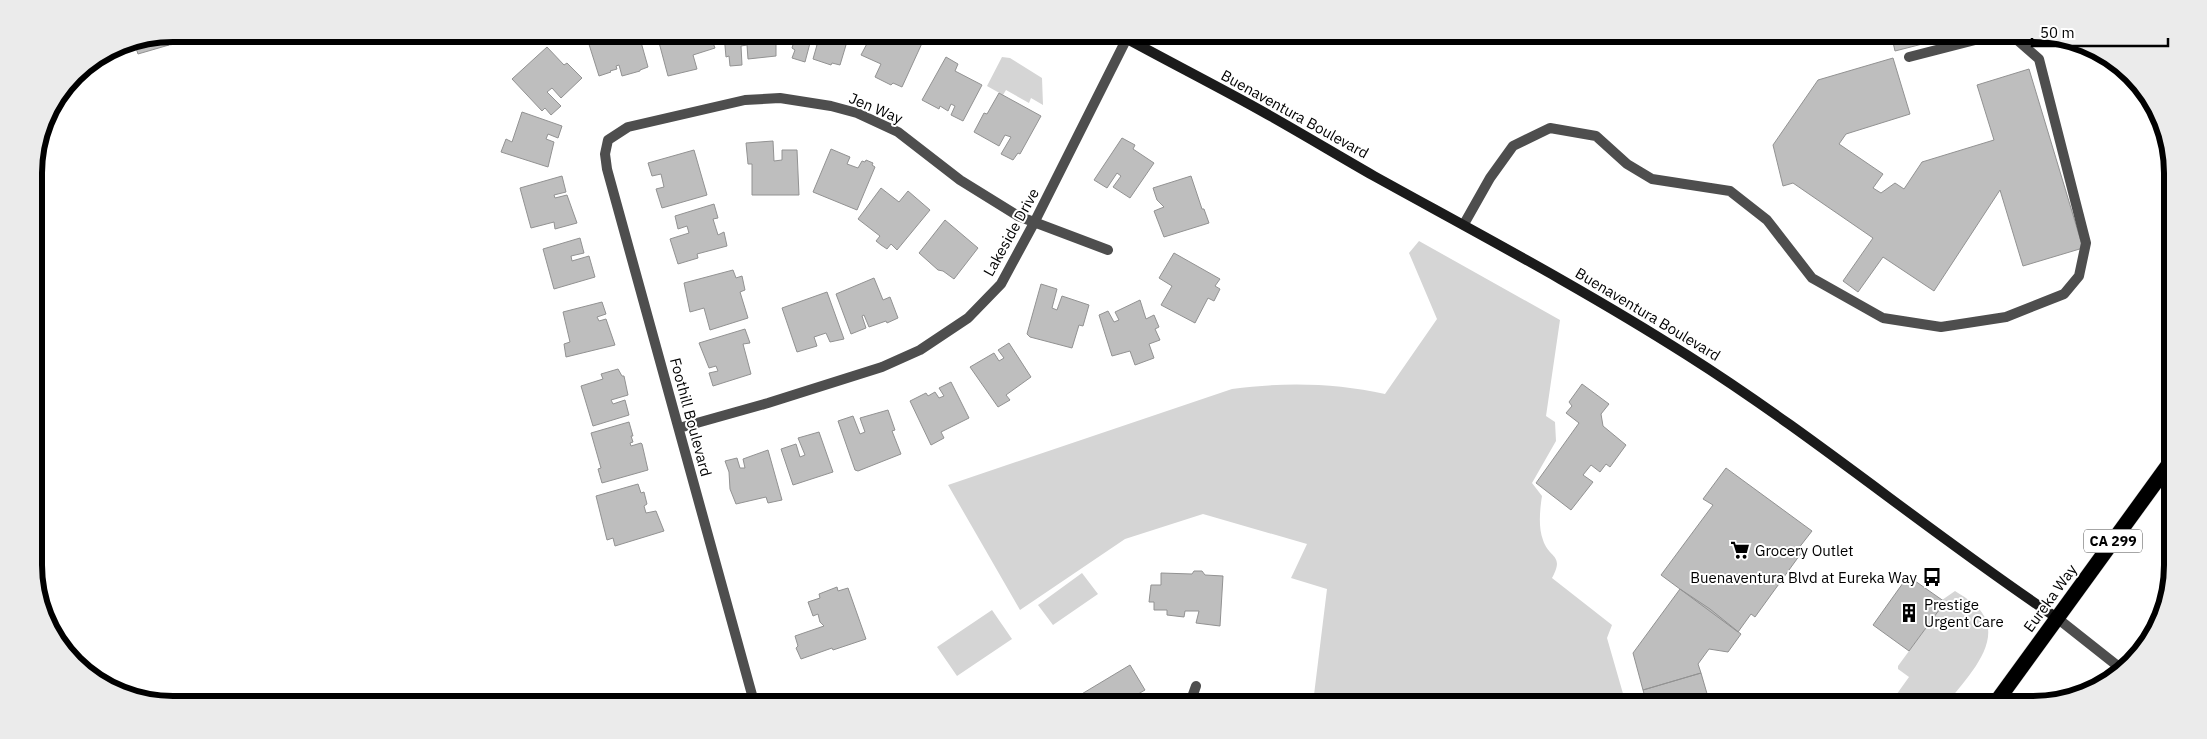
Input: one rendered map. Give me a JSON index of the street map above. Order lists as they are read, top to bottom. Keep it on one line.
{"streets":{"highway":["CA 299","Eureka Way"],"main road":["Buenaventura Boulevard"],"street":["Jen Way","Lakeside Drive","Foothill Boulevard"]},"crossings":[["Jen Way","Lakeside Drive"],["Jen Way","Foothill Boulevard"],["Buenaventura Boulevard","Eureka Way"],["Lakeside Drive","Foothill Boulevard"]],"places":{"supermarket":["Grocery Outlet"],"bus stop":["Buenaventura Blvd at Eureka Way"],"building":["Prestige Urgent Care"]},"scale_bar":"50 m"}
